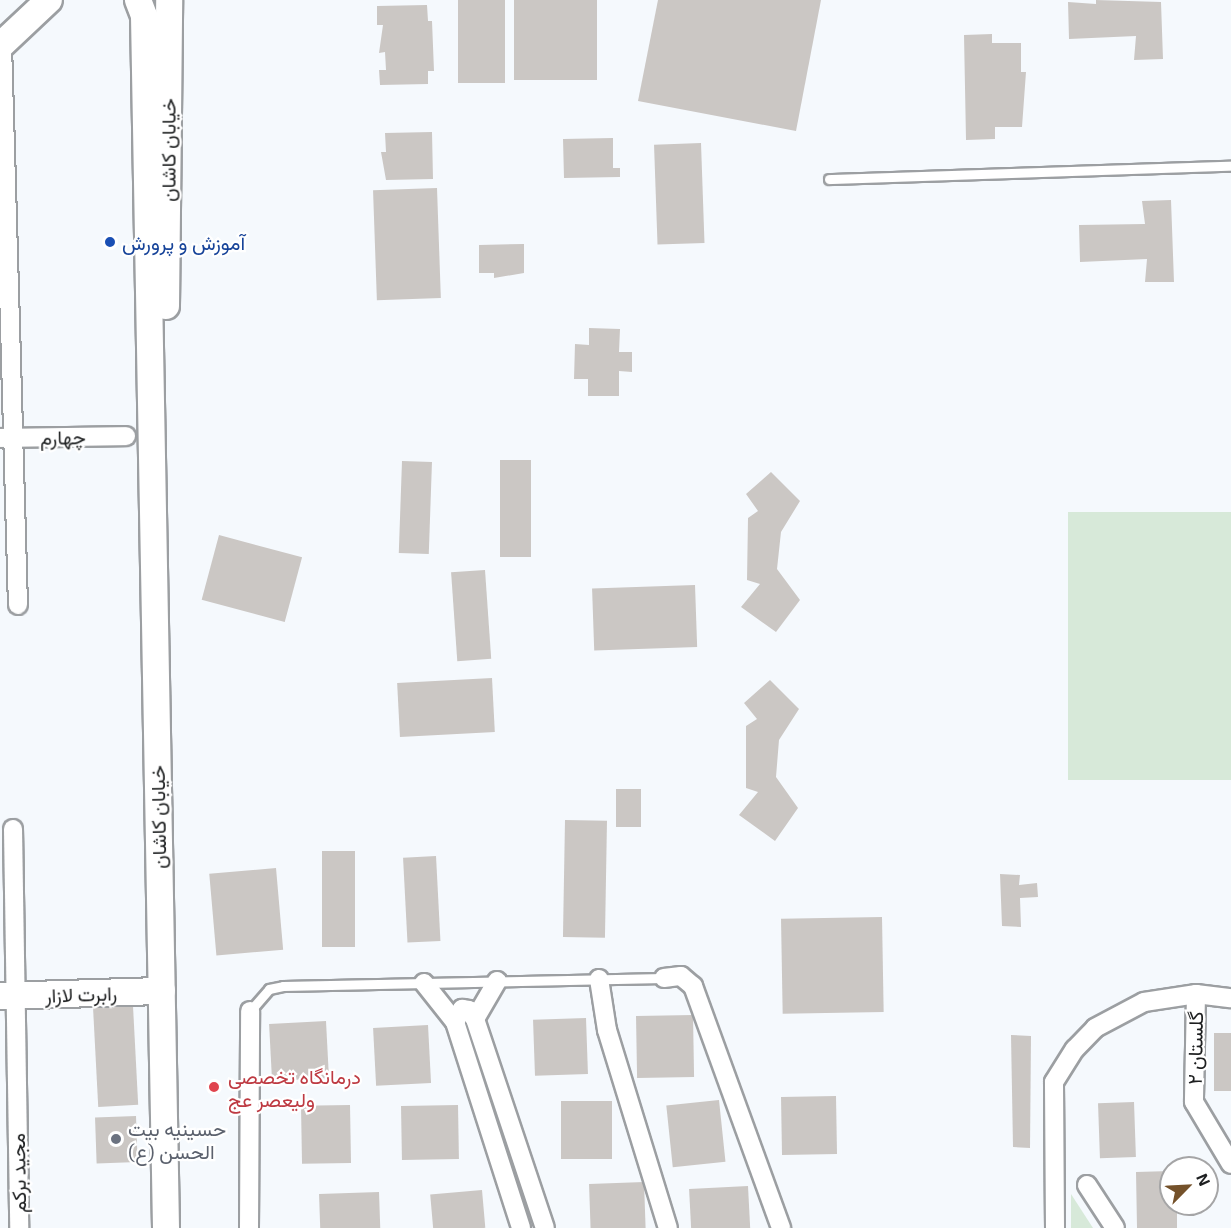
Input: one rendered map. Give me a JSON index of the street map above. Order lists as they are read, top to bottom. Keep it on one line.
{"streets":{"street":["خیابان کاشان","چهارم","رابرت لازار","گلستان ۲","مجید برکم"]},"crossings":[["خیابان کاشان","رابرت لازار"],["رابرت لازار","مجید برکم"]],"places":["آموزش و پرورش","درمانگاه تخصصی ولیعصر عج","حسینیه بیت الحسن (ع)"],"north":"top right"}
